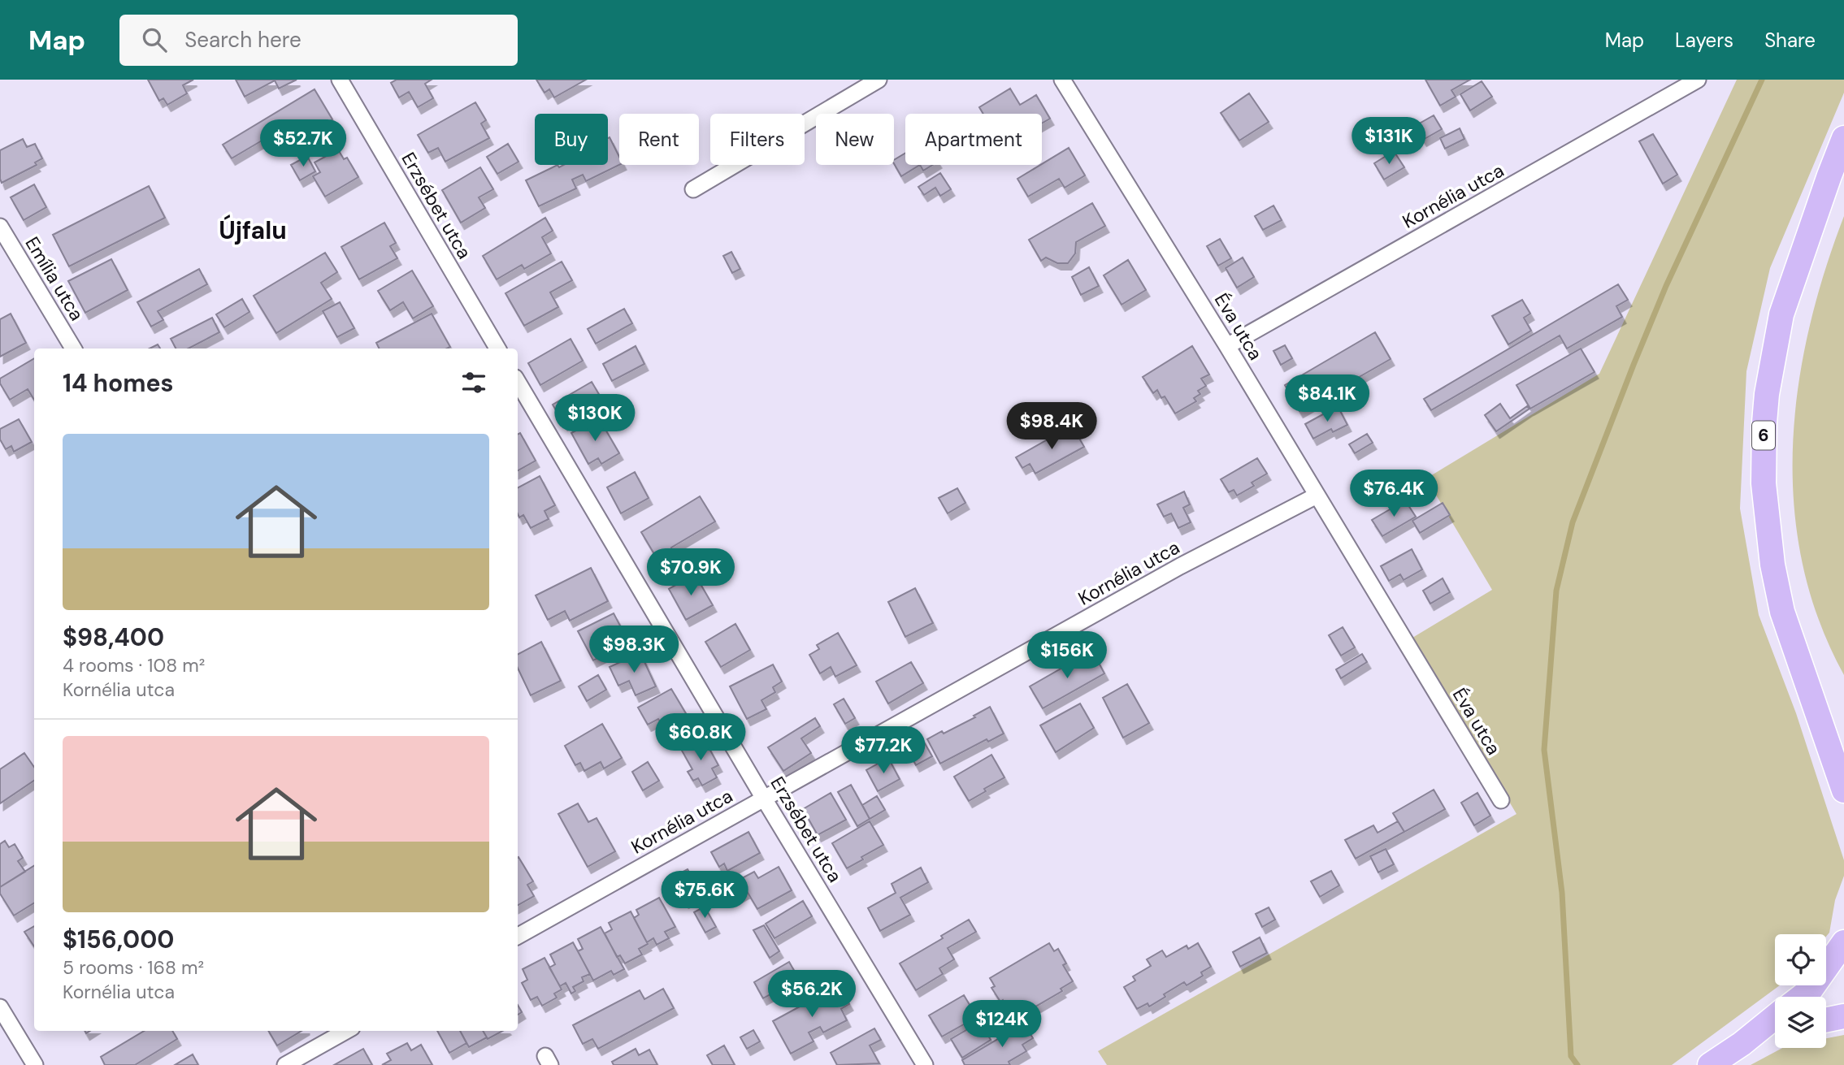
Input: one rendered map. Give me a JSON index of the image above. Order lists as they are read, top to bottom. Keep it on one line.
{"streets":{"main road":["6"],"street":["Kornélia utca","Erzsébet utca","Emília utca","Éva utca"]},"crossings":[["Kornélia utca","Erzsébet utca"],["Kornélia utca","Éva utca"]],"districts":["Újfalu"],"page":{"header":"Map","search":"Search here","nav":["Map","Layers","Share"],"chip":["Buy","Rent","Filters","New","Apartment"],"price":["$131K","$52.7K","$84.1K","$130K","$98.4K","$76.4K","$70.9K","$98.3K","$156K","$60.8K","$77.2K","$75.6K","$56.2K","$124K"],"heading":"14 homes","list":[{"name":"$98,400","note":"4 rooms · 108 m² · Kornélia utca"},{"name":"$156,000","note":"5 rooms · 168 m² · Kornélia utca"}]}}
